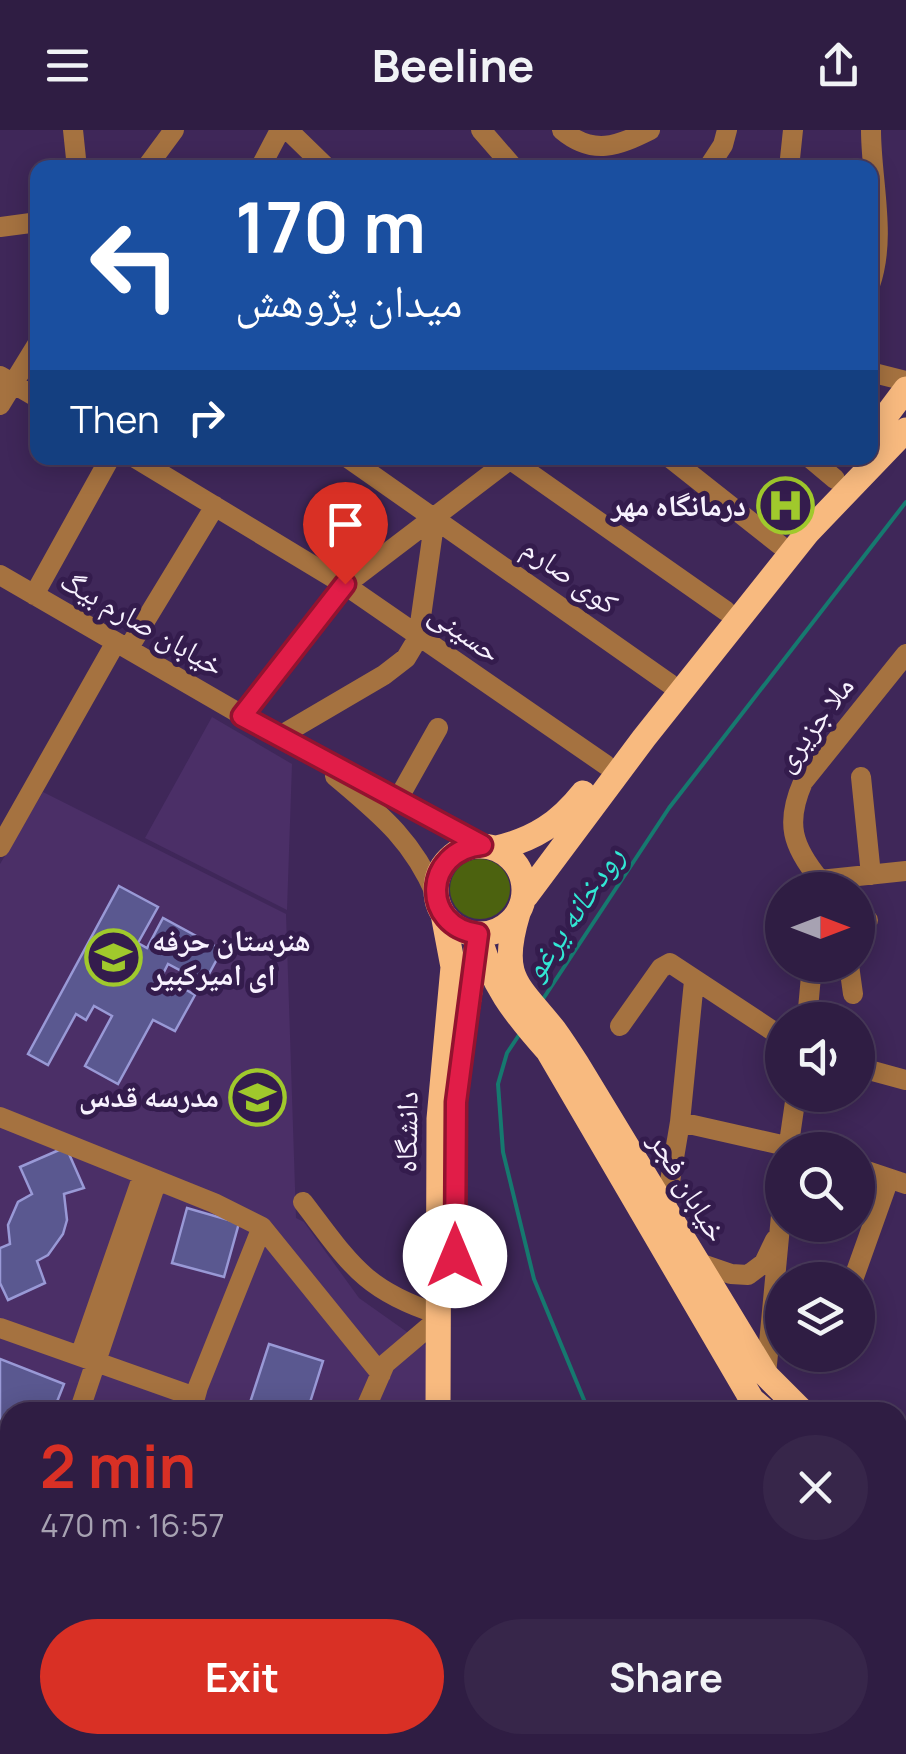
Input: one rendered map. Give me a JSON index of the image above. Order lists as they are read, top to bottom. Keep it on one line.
{"streets":{"main road":["دانشگاه","خیابان فجر"],"street":["کوی صارم","خیابان صارم بیگ","حسینی","ملا جزیری"]},"crossings":[["خیابان صارم بیگ","دانشگاه"],["خیابان صارم بیگ","خیابان فجر"],["دانشگاه","خیابان فجر"]],"water":["رودخانه یرغو"],"places":{"hospital":["درمانگاه مهر"],"school or university":["هنرستان حرفه ای امیرکبیر","مدرسه قدس"]},"north":"right","page":{"header":"Beeline","turn":["170 m","میدان پژوهش"],"then":"Then","heading":["2 min","470 m · 16:57"],"buttons":["Exit","Share"]}}
